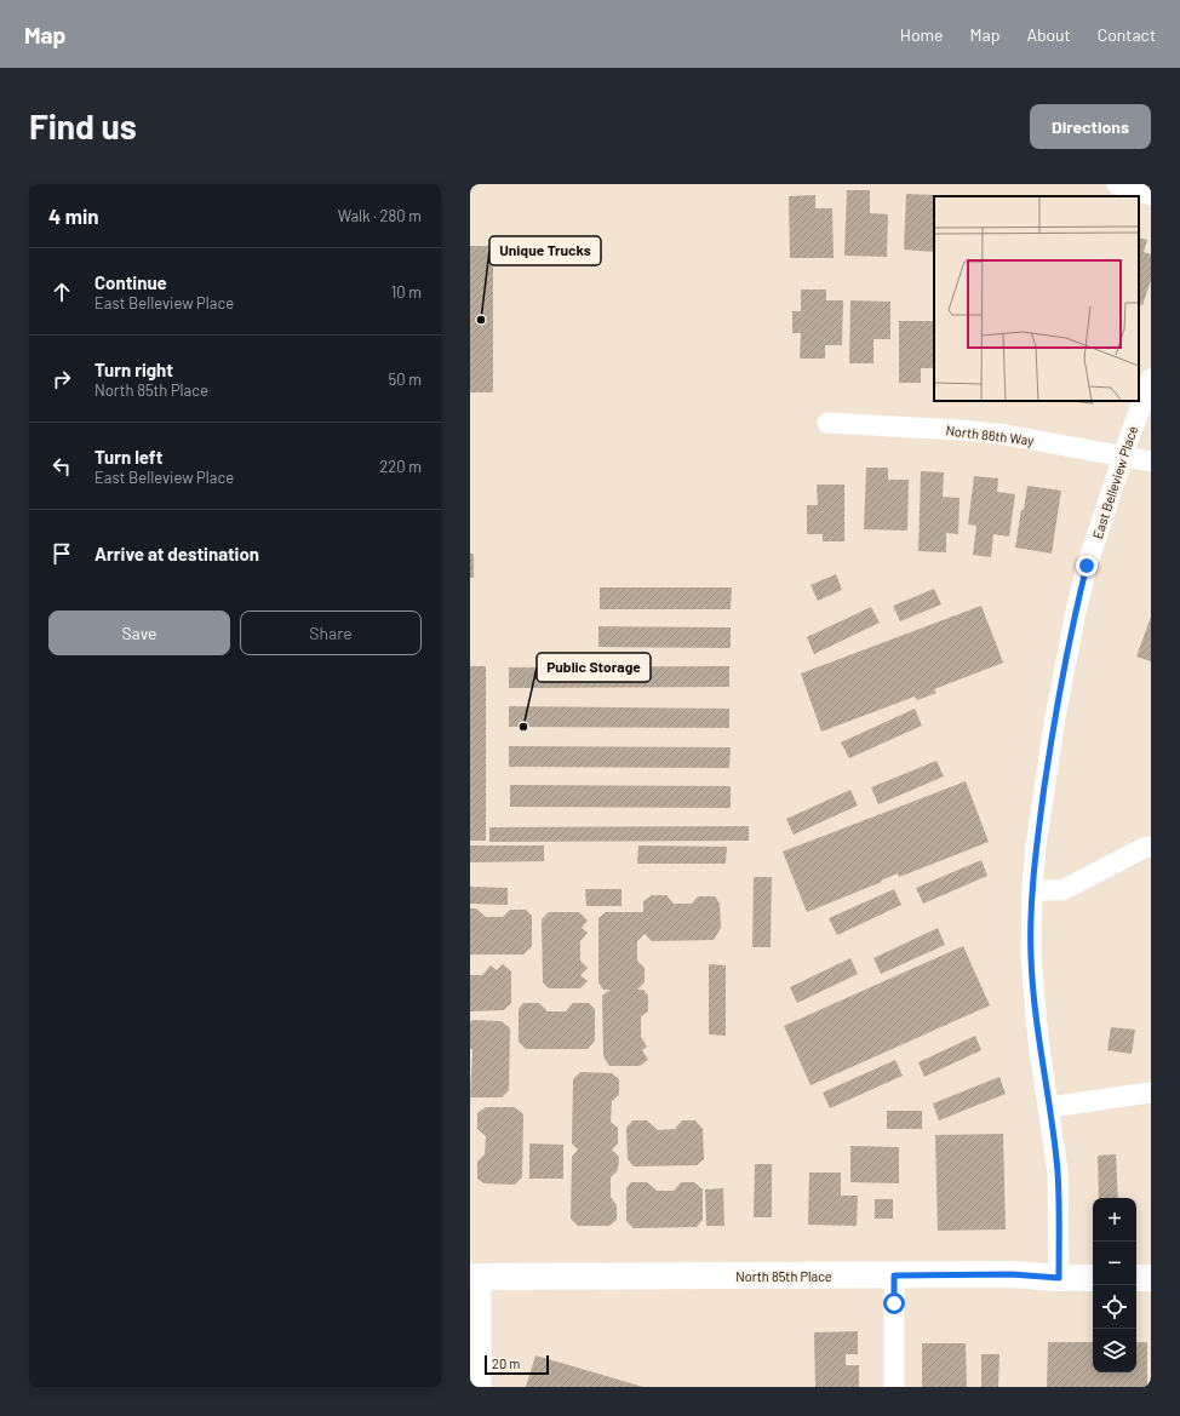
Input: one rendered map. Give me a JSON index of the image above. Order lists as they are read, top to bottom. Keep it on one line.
{"streets":{"street":["North 86th Way","East Belleview Place","North 85th Place"]},"crossings":[["North 86th Way","East Belleview Place"],["East Belleview Place","North 85th Place"]],"places":["Unique Trucks","Public Storage"],"scale_bar":"20 m","page":{"header":"Map","nav":["Home","Map","About","Contact"],"buttons":["Directions",["Save","Share"]],"title":"Find us","heading":["4 min","Walk · 280 m"],"list":[["Continue","East Belleview Place","10 m"],["Turn right","North 85th Place","50 m"],["Turn left","East Belleview Place","220 m"],"Arrive at destination"],"map_buttons":["+","−"],"scale":"20 m"}}
